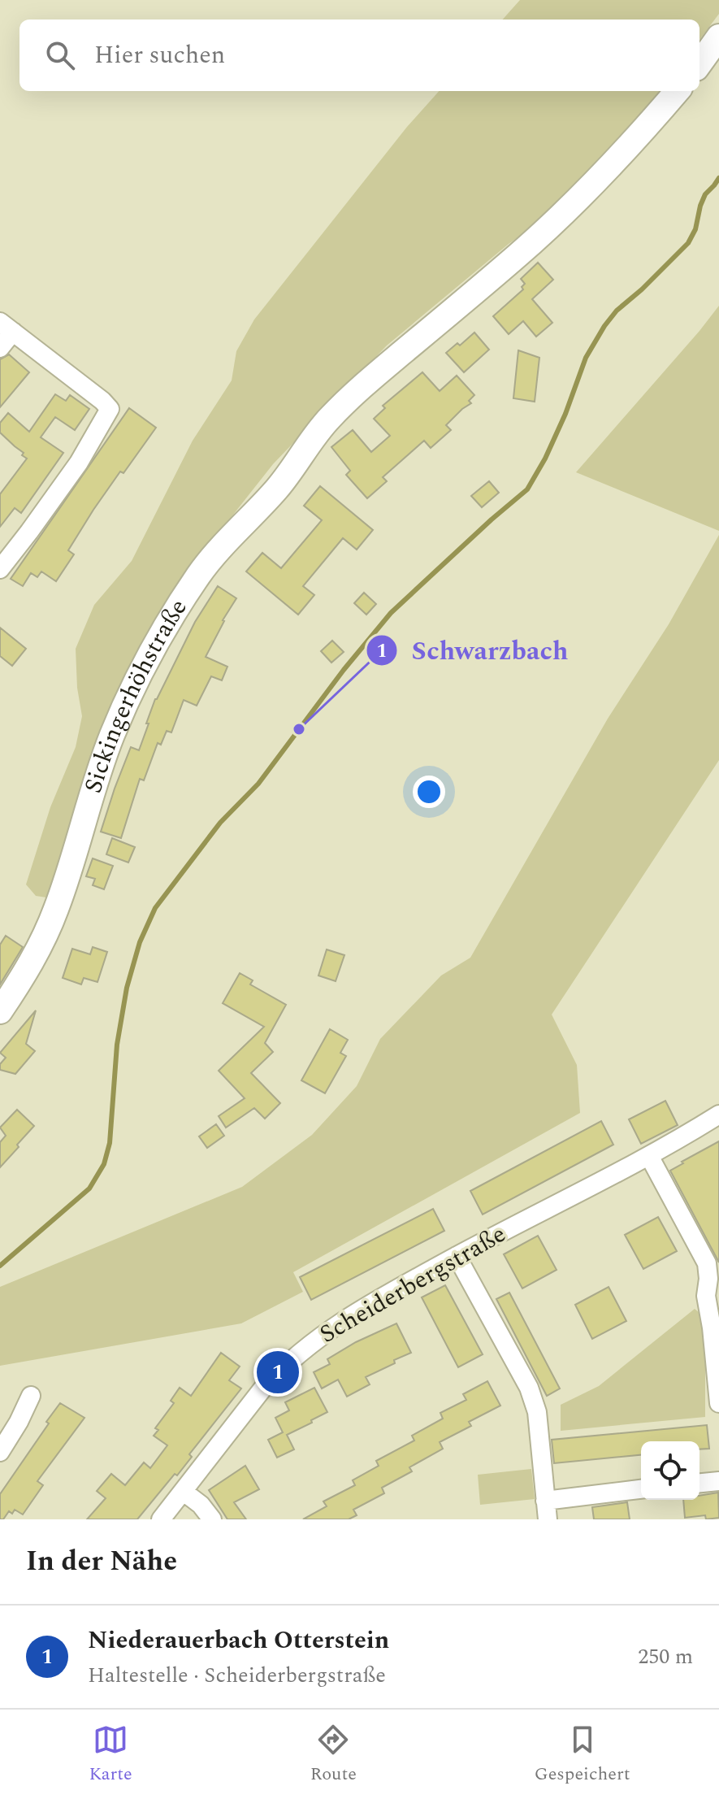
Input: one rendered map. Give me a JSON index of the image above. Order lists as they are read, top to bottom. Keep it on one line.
{"streets":{"main road":["Sickingerhöhstraße"],"street":["Scheiderbergstraße"]},"places":["Schwarzbach"],"page":{"search":"Hier suchen","pins":"1","heading":"In der Nähe","list":[{"mark":"1","name":"Niederauerbach Otterstein","note":"Haltestelle · Scheiderbergstraße","value":"250 m"}],"nav":["Karte","Route","Gespeichert"]}}
